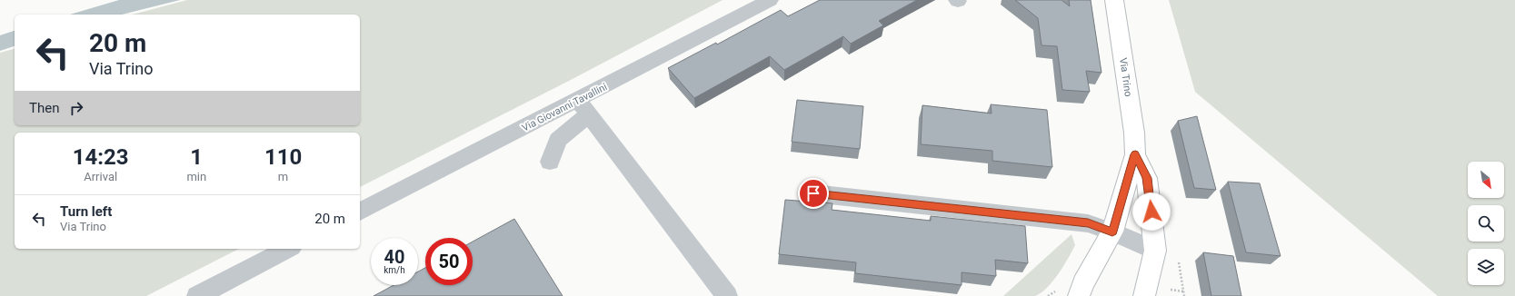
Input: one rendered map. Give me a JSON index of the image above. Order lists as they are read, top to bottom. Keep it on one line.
{"streets":{"main road":["Via Trino"],"street":["Via Giovanni Tavallini"]},"north":"bottom right","page":{"turn":["20 m","Via Trino"],"then":"Then","eta":["14:23","Arrival","1","min","110","m"],"list":[{"name":"Turn left","note":"Via Trino","value":"20 m"}],"speed":"40 km/h","limit":"50"}}
